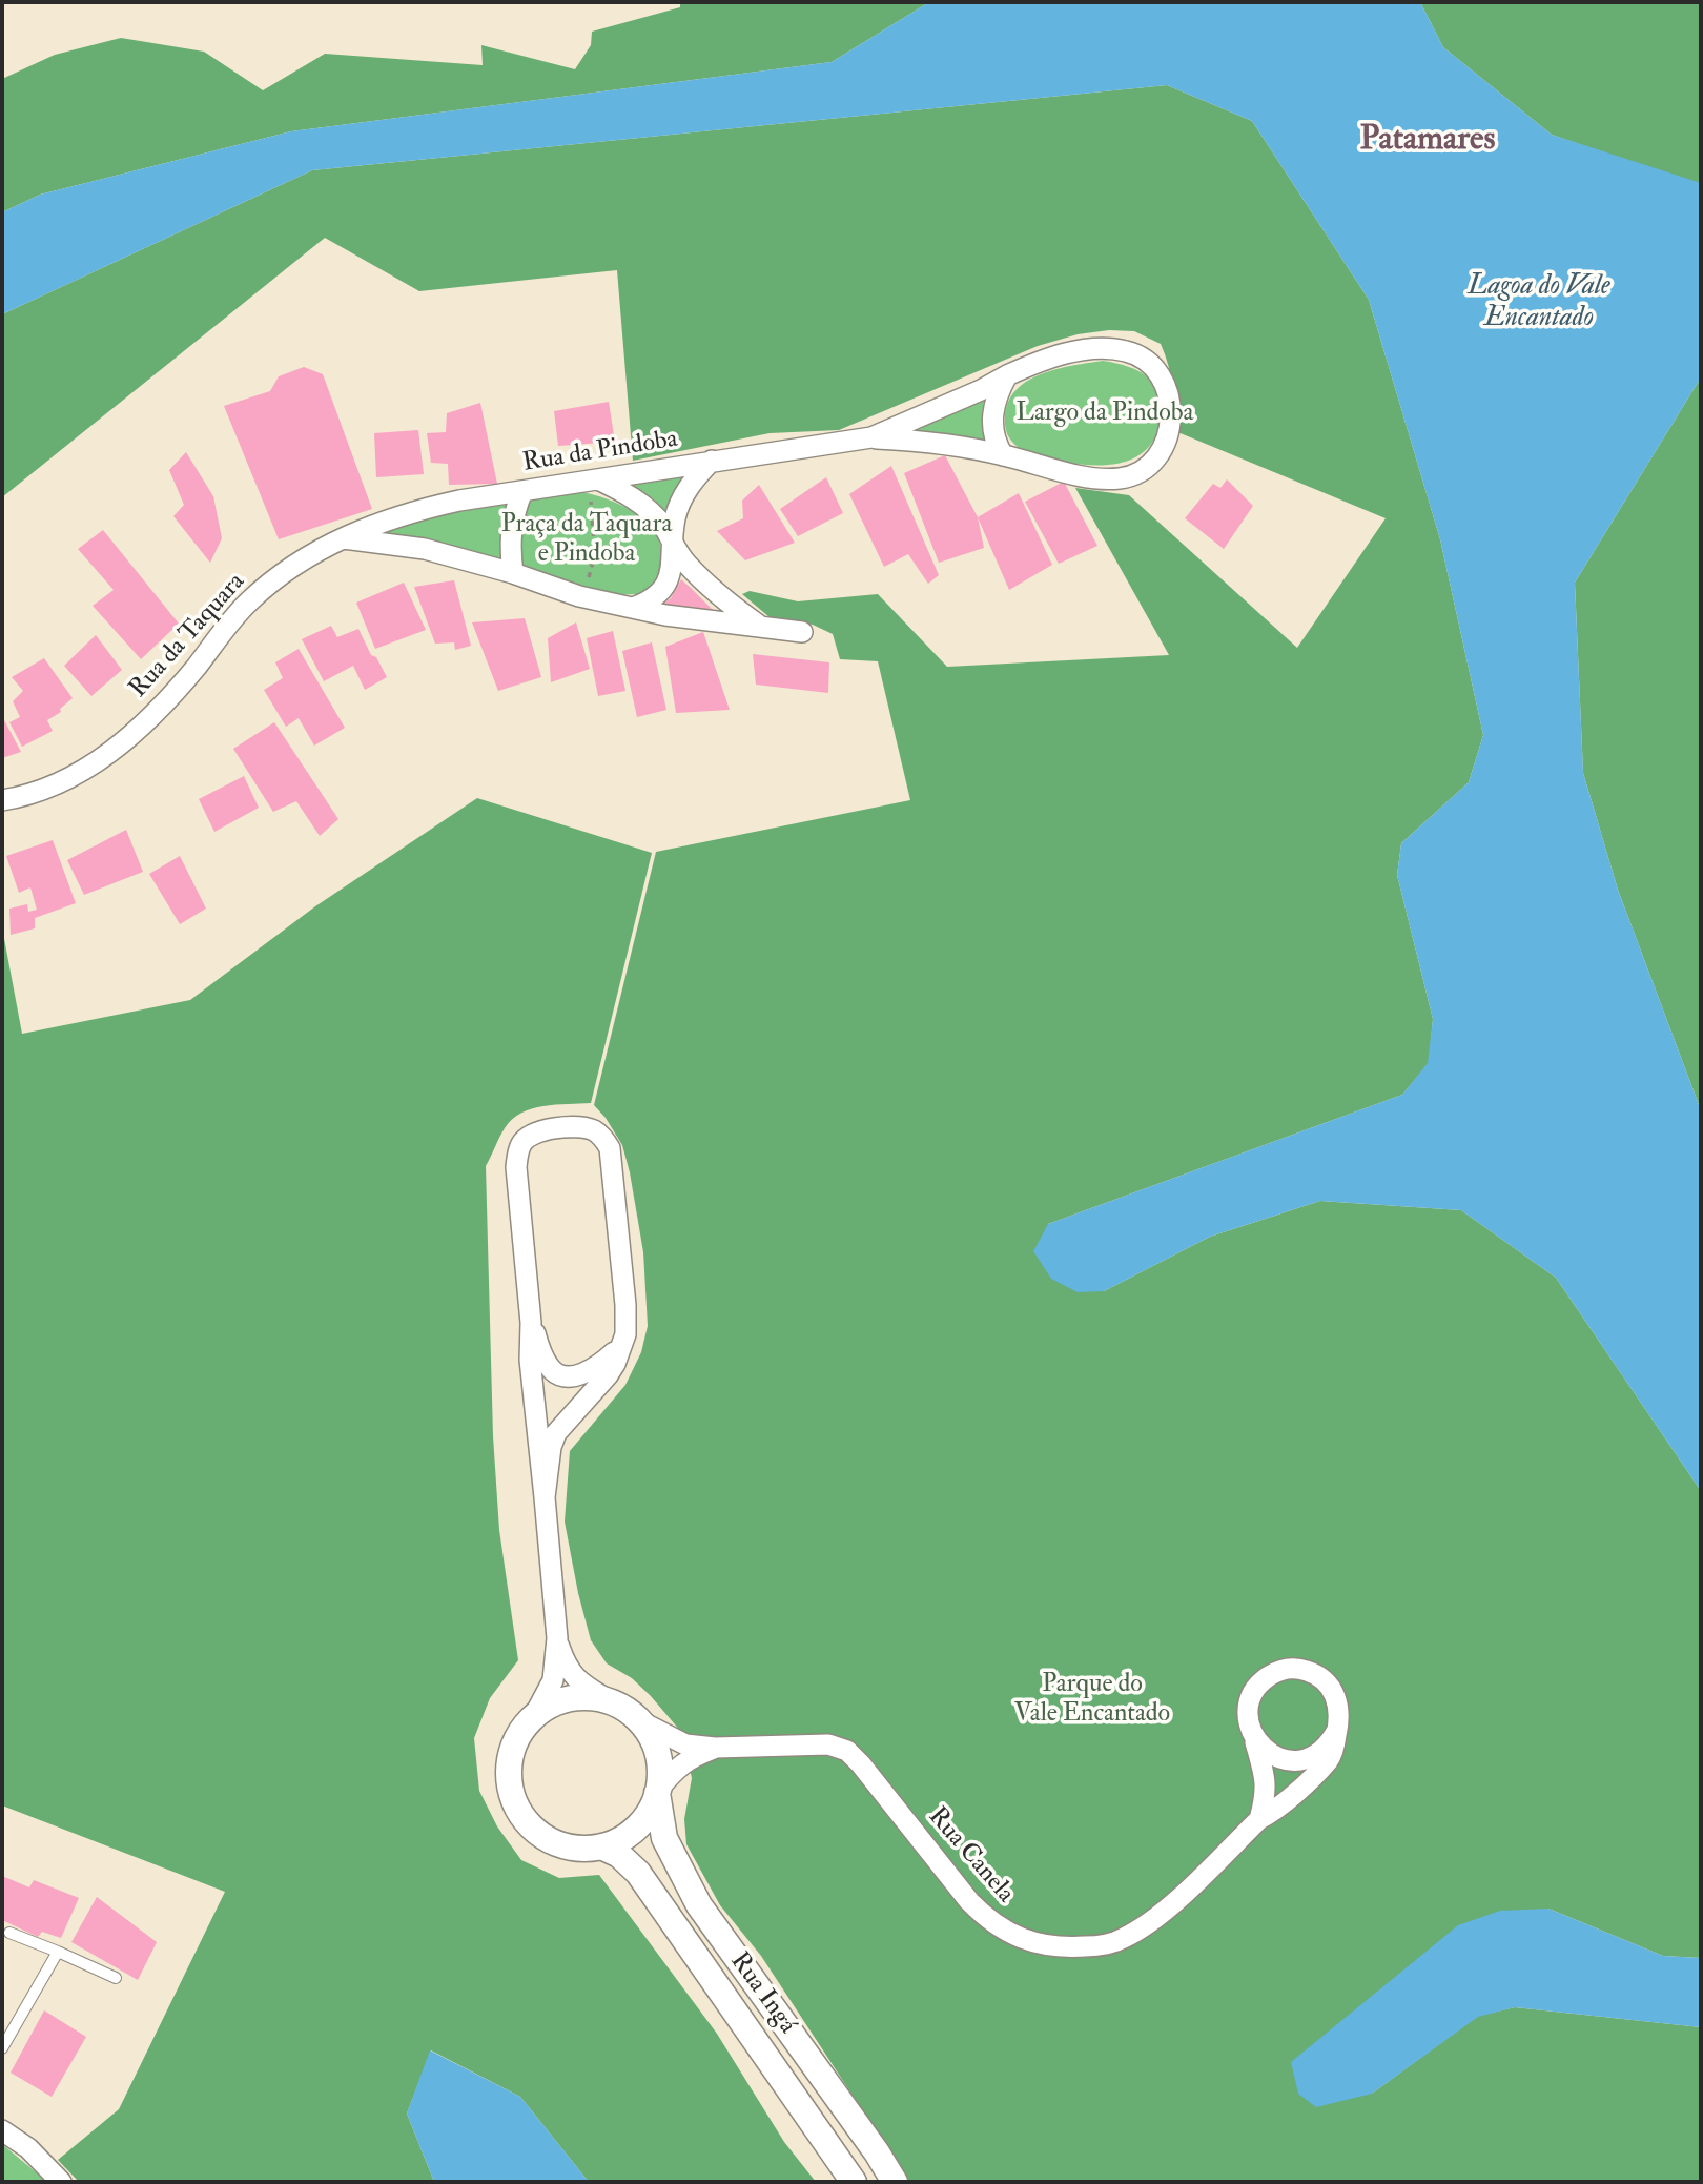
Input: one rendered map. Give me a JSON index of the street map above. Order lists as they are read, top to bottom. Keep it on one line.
{"streets":{"street":["Rua da Pindoba","Rua da Taquara","Rua Canela","Rua Ingá"]},"crossings":[["Rua da Pindoba","Rua da Taquara"],["Rua Canela","Rua Ingá"]],"districts":["Patamares"],"water":["Lagoa do Vale Encantado"],"parks":["Largo da Pindoba","Praça da Taquara e Pindoba","Parque do Vale Encantado"]}
